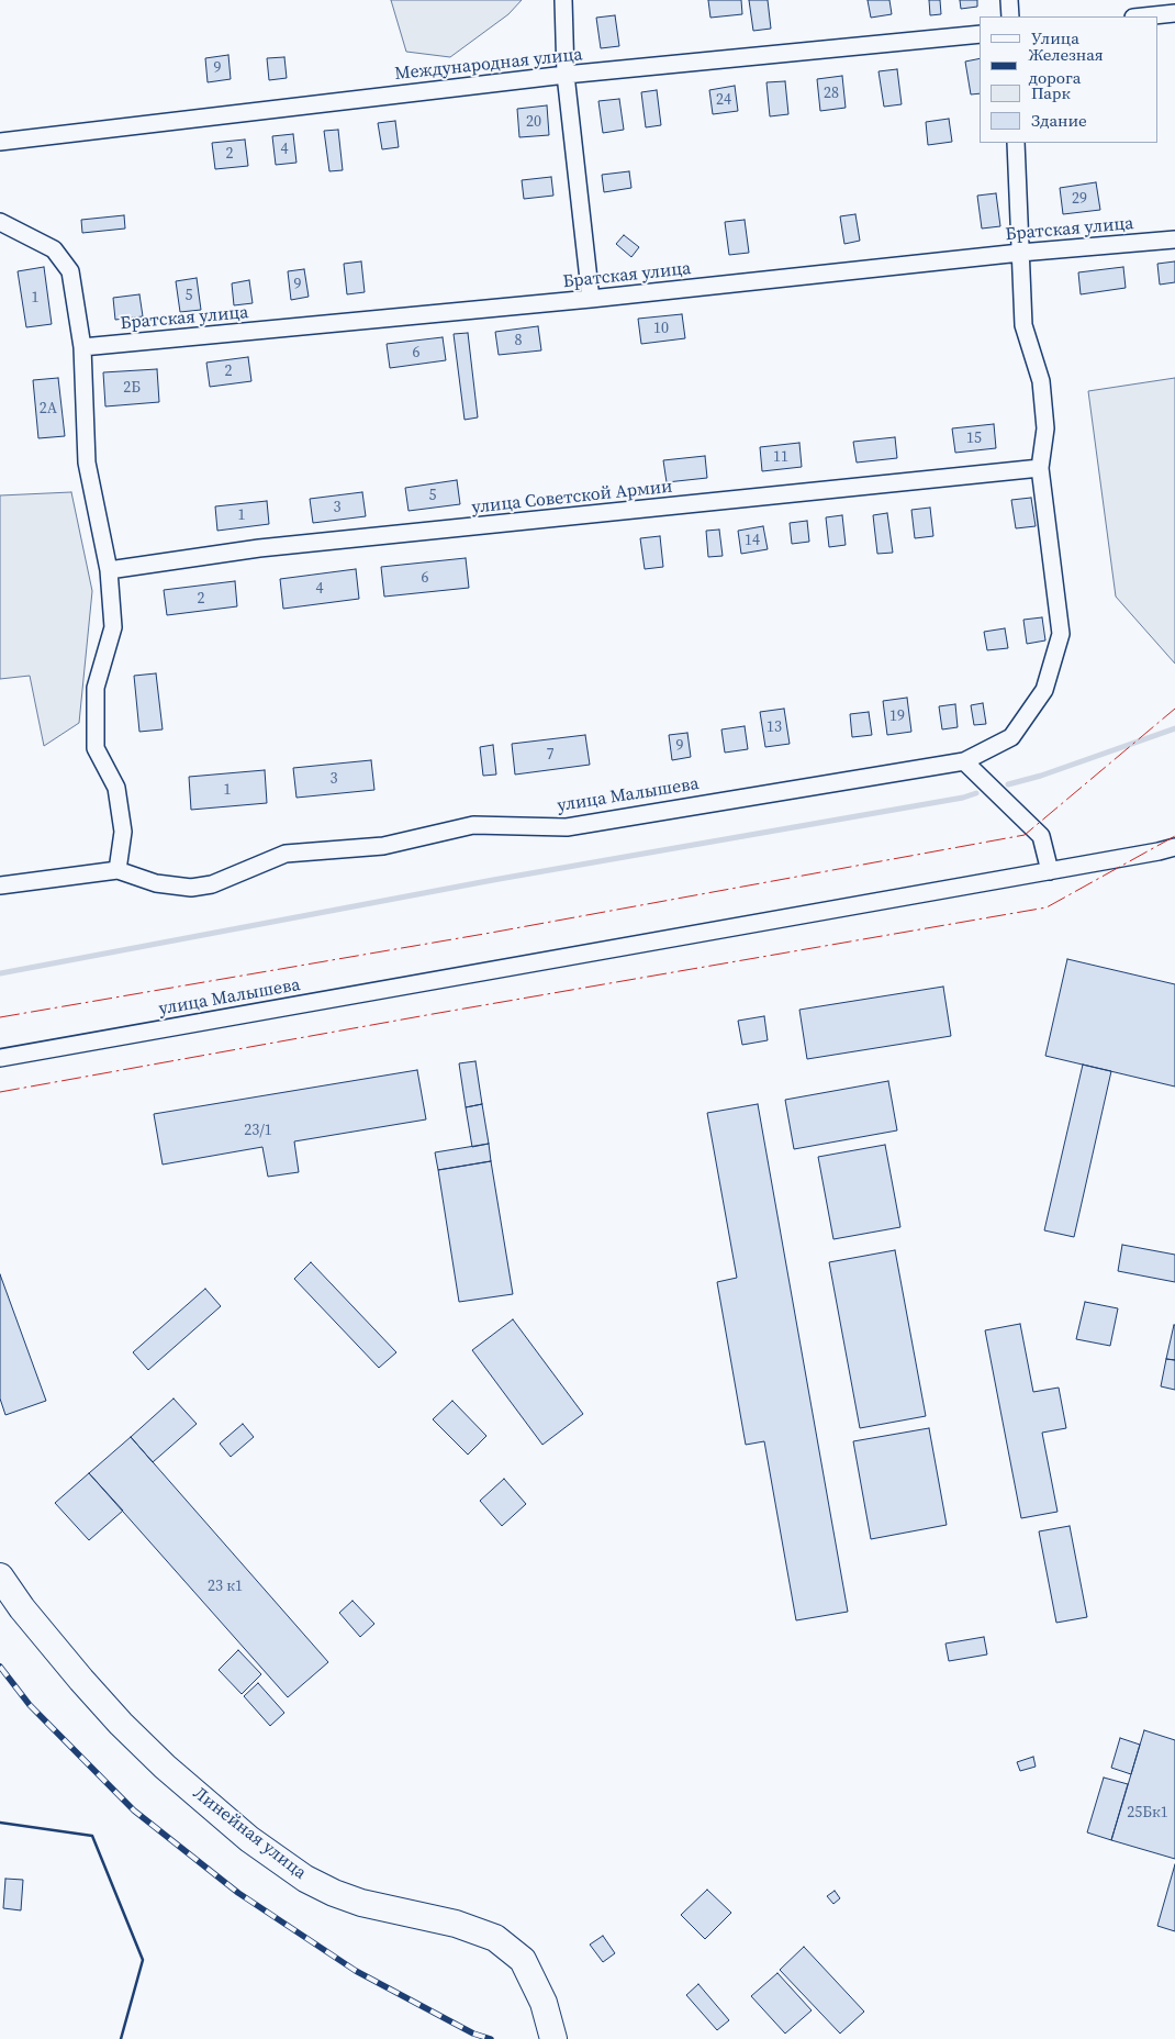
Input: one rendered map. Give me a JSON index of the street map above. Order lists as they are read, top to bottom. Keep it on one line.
{"streets":{"main road":["Линейная улица"],"street":["Международная улица","Братская улица","улица Советской Армии","улица Малышева"]},"crossings":[["Братская улица","улица Малышева"],["улица Советской Армии","улица Малышева"]],"house_numbers":["9","28","24","20","4","2","29","9","5","1","10","8","6","2","2Б","2А","15","11","5","3","1","14","6","4","2","19","13","9","7","3","1","23/1","23 к1","25Бк1"],"legend":["Улица","Железная дорога","Парк","Здание"]}
